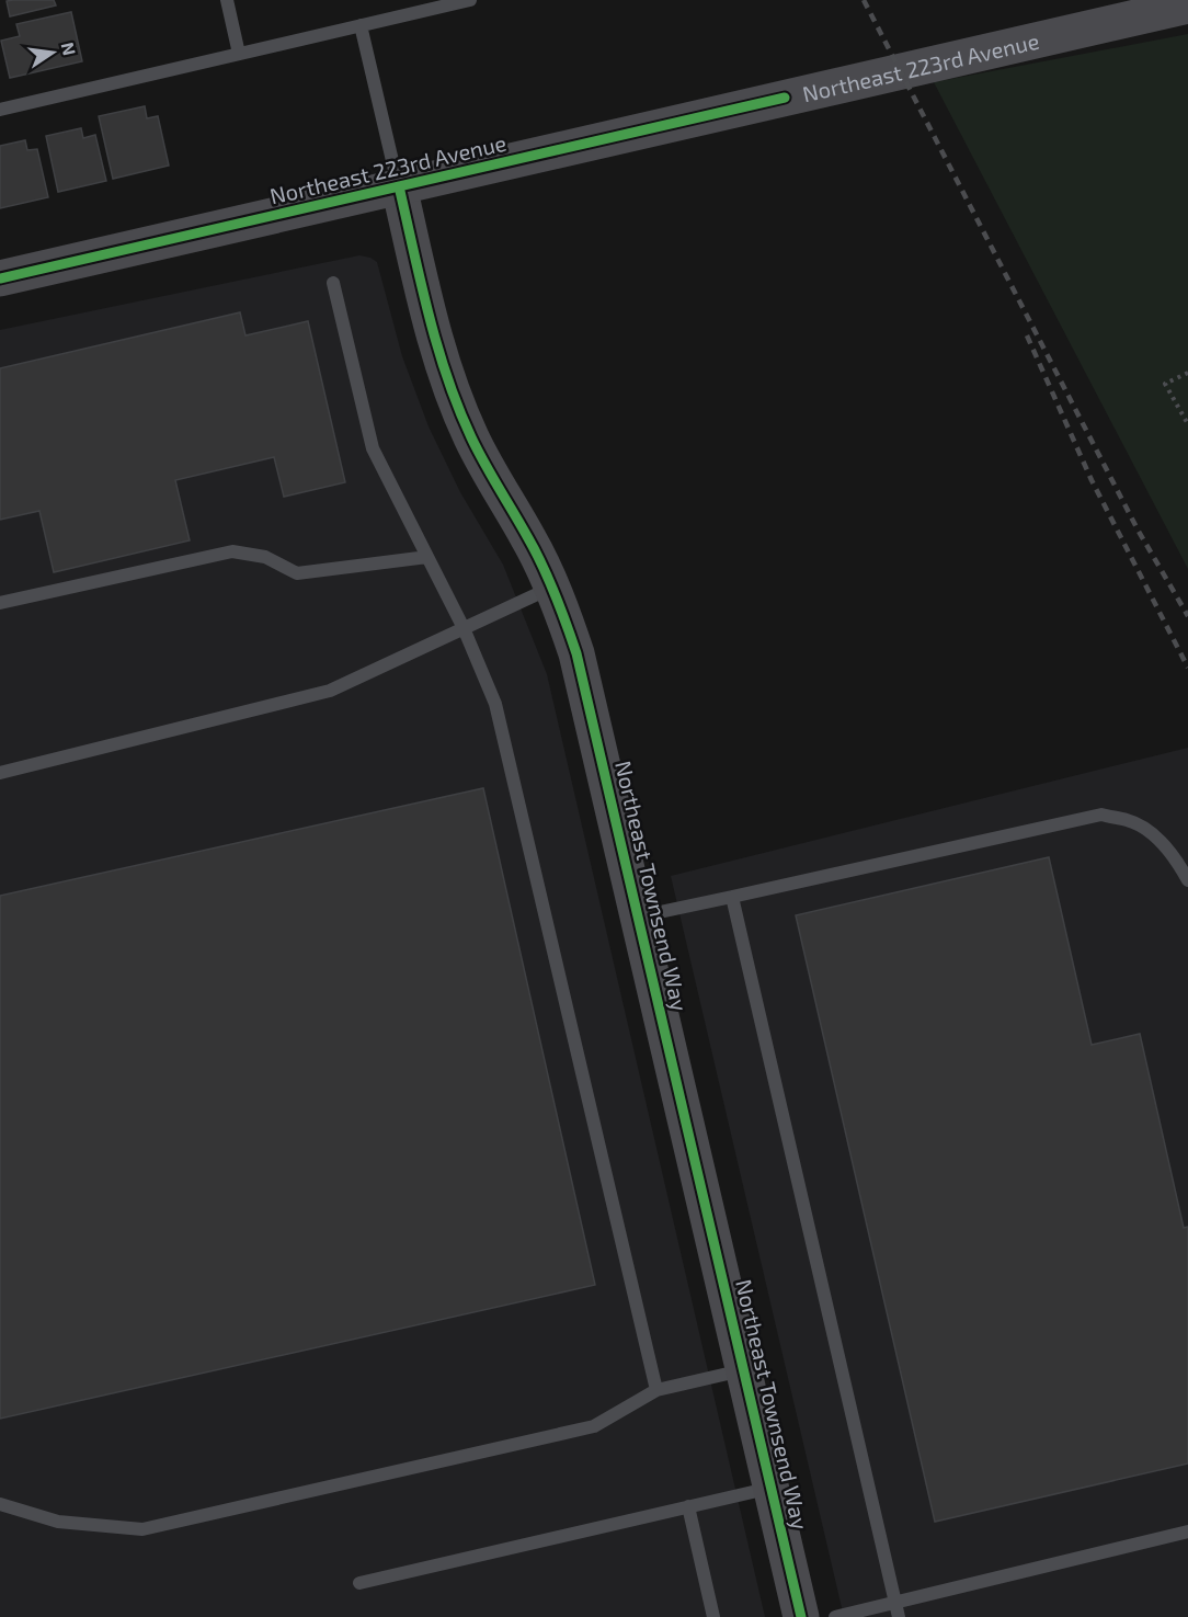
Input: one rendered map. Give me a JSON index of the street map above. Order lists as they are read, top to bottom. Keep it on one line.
{"streets":{"street":["Northeast 223rd Avenue","Northeast Townsend Way"]},"crossings":[["Northeast 223rd Avenue","Northeast Townsend Way"]],"north":"right"}
